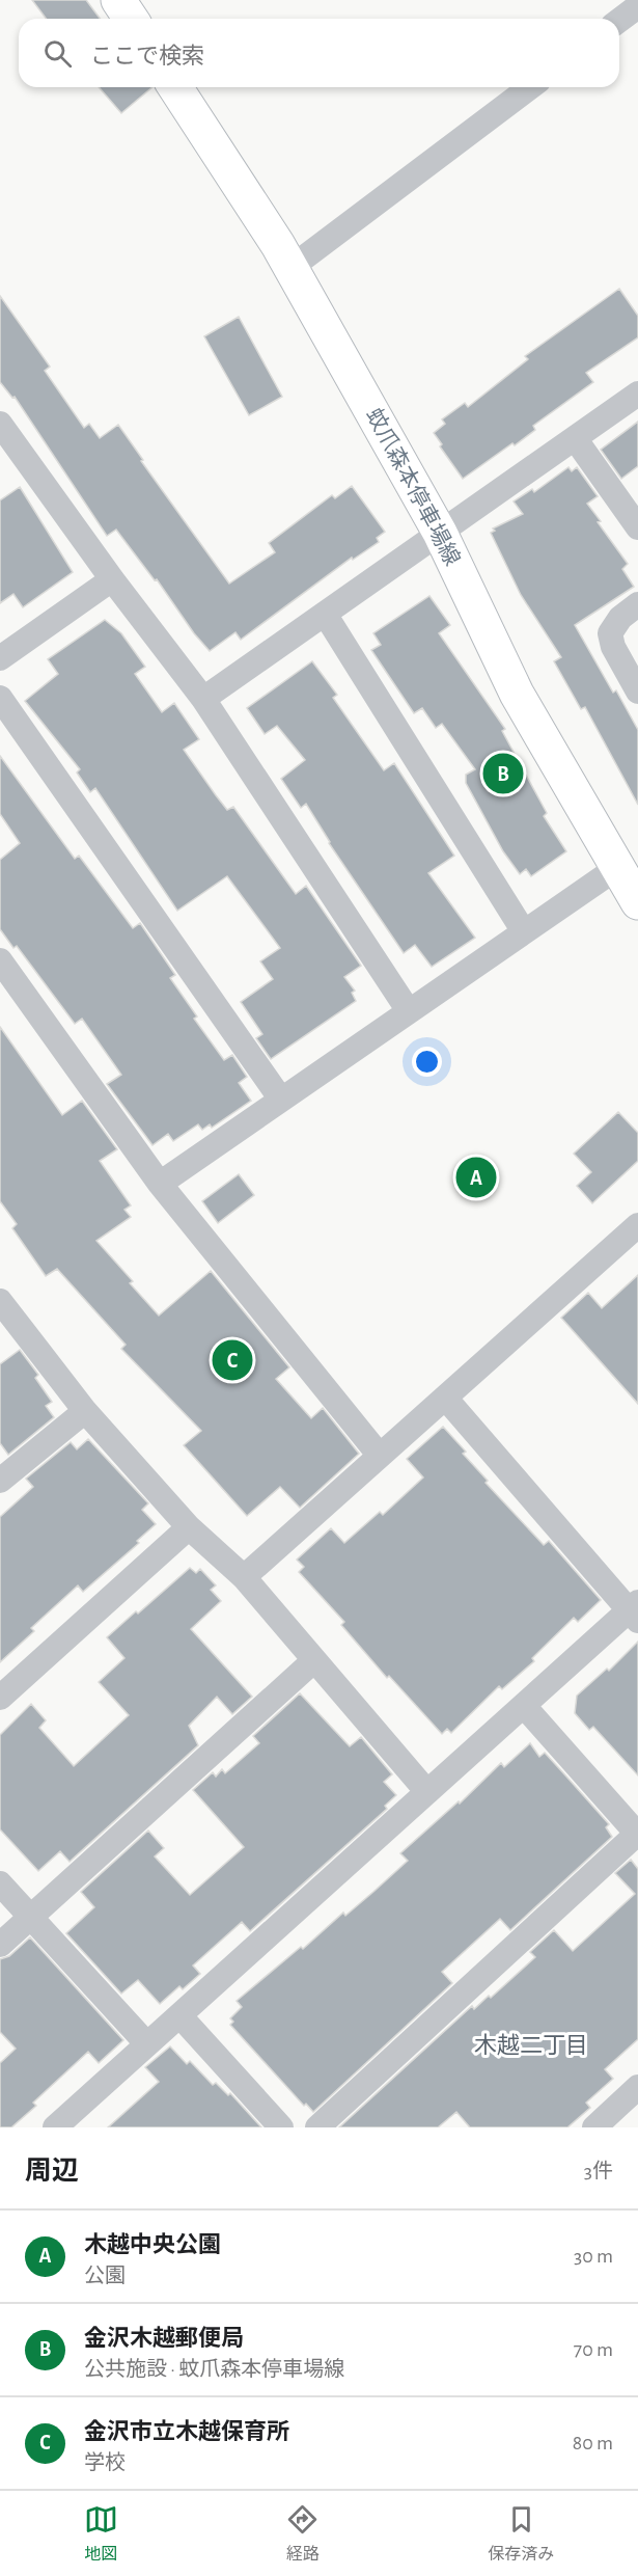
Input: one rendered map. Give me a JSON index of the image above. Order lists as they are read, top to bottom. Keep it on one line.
{"streets":{"main road":["蚊爪森本停車場線"]},"districts":["木越二丁目"],"page":{"search":"ここで検索","pins":["B","A","C"],"heading":["周辺","3件"],"list":[{"mark":"A","name":"木越中央公園","note":"公園","value":"30 m"},{"mark":"B","name":"金沢木越郵便局","note":"公共施設 · 蚊爪森本停車場線","value":"70 m"},{"mark":"C","name":"金沢市立木越保育所","note":"学校","value":"80 m"}],"nav":["地図","経路","保存済み"]}}
